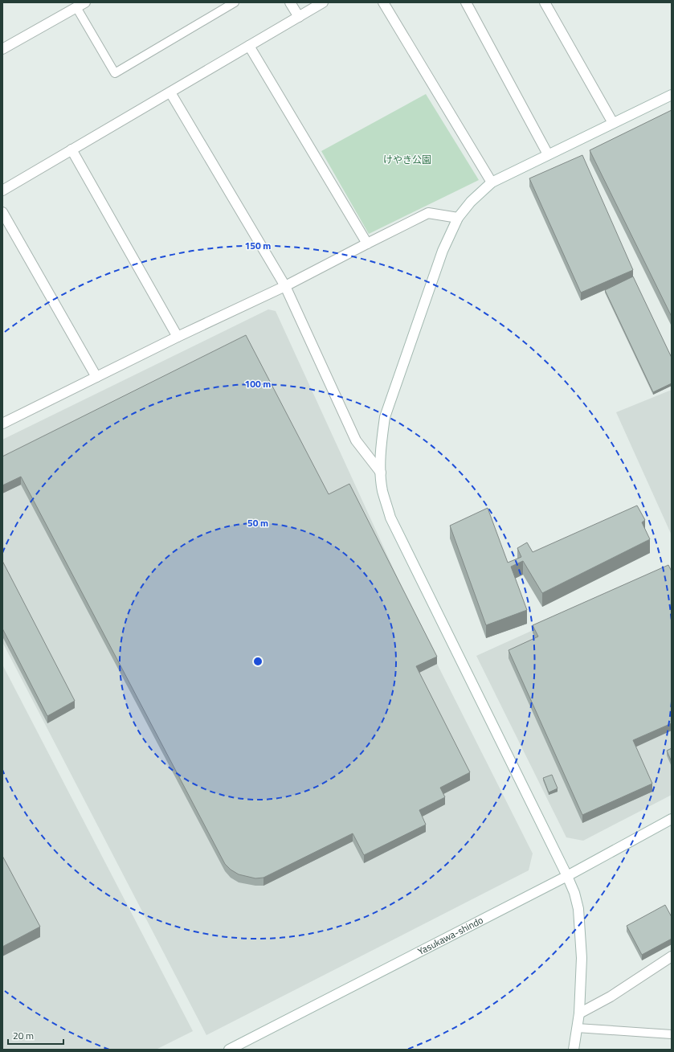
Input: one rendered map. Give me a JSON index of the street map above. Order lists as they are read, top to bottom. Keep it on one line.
{"streets":{"street":["Yasukawa-shindo"]},"parks":["けやき公園"],"scale_bar":"20 m","rings":["150 m","100 m","50 m"]}
